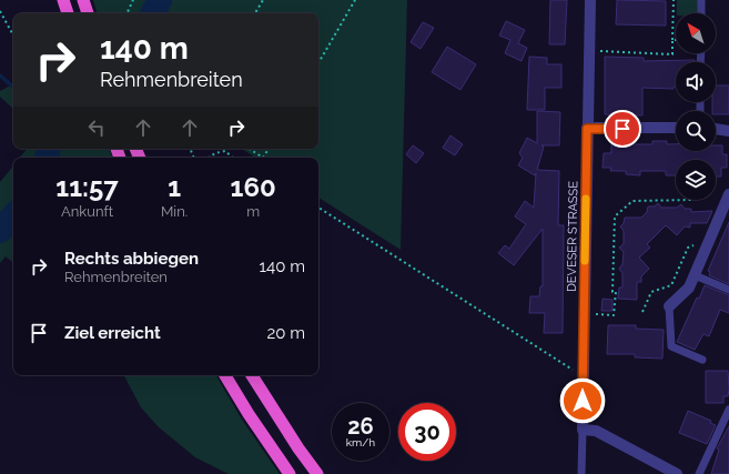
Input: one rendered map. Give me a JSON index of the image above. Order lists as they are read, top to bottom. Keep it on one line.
{"streets":{"street":["DEVESER STRASSE"]},"north":"top left","page":{"turn":["140 m","Rehmenbreiten"],"eta":["11:57","Ankunft","1","Min.","160","m"],"list":[{"name":"Rechts abbiegen","note":"Rehmenbreiten","value":"140 m"},{"name":"Ziel erreicht","value":"20 m"}],"speed":"26 km/h","limit":"30"}}
